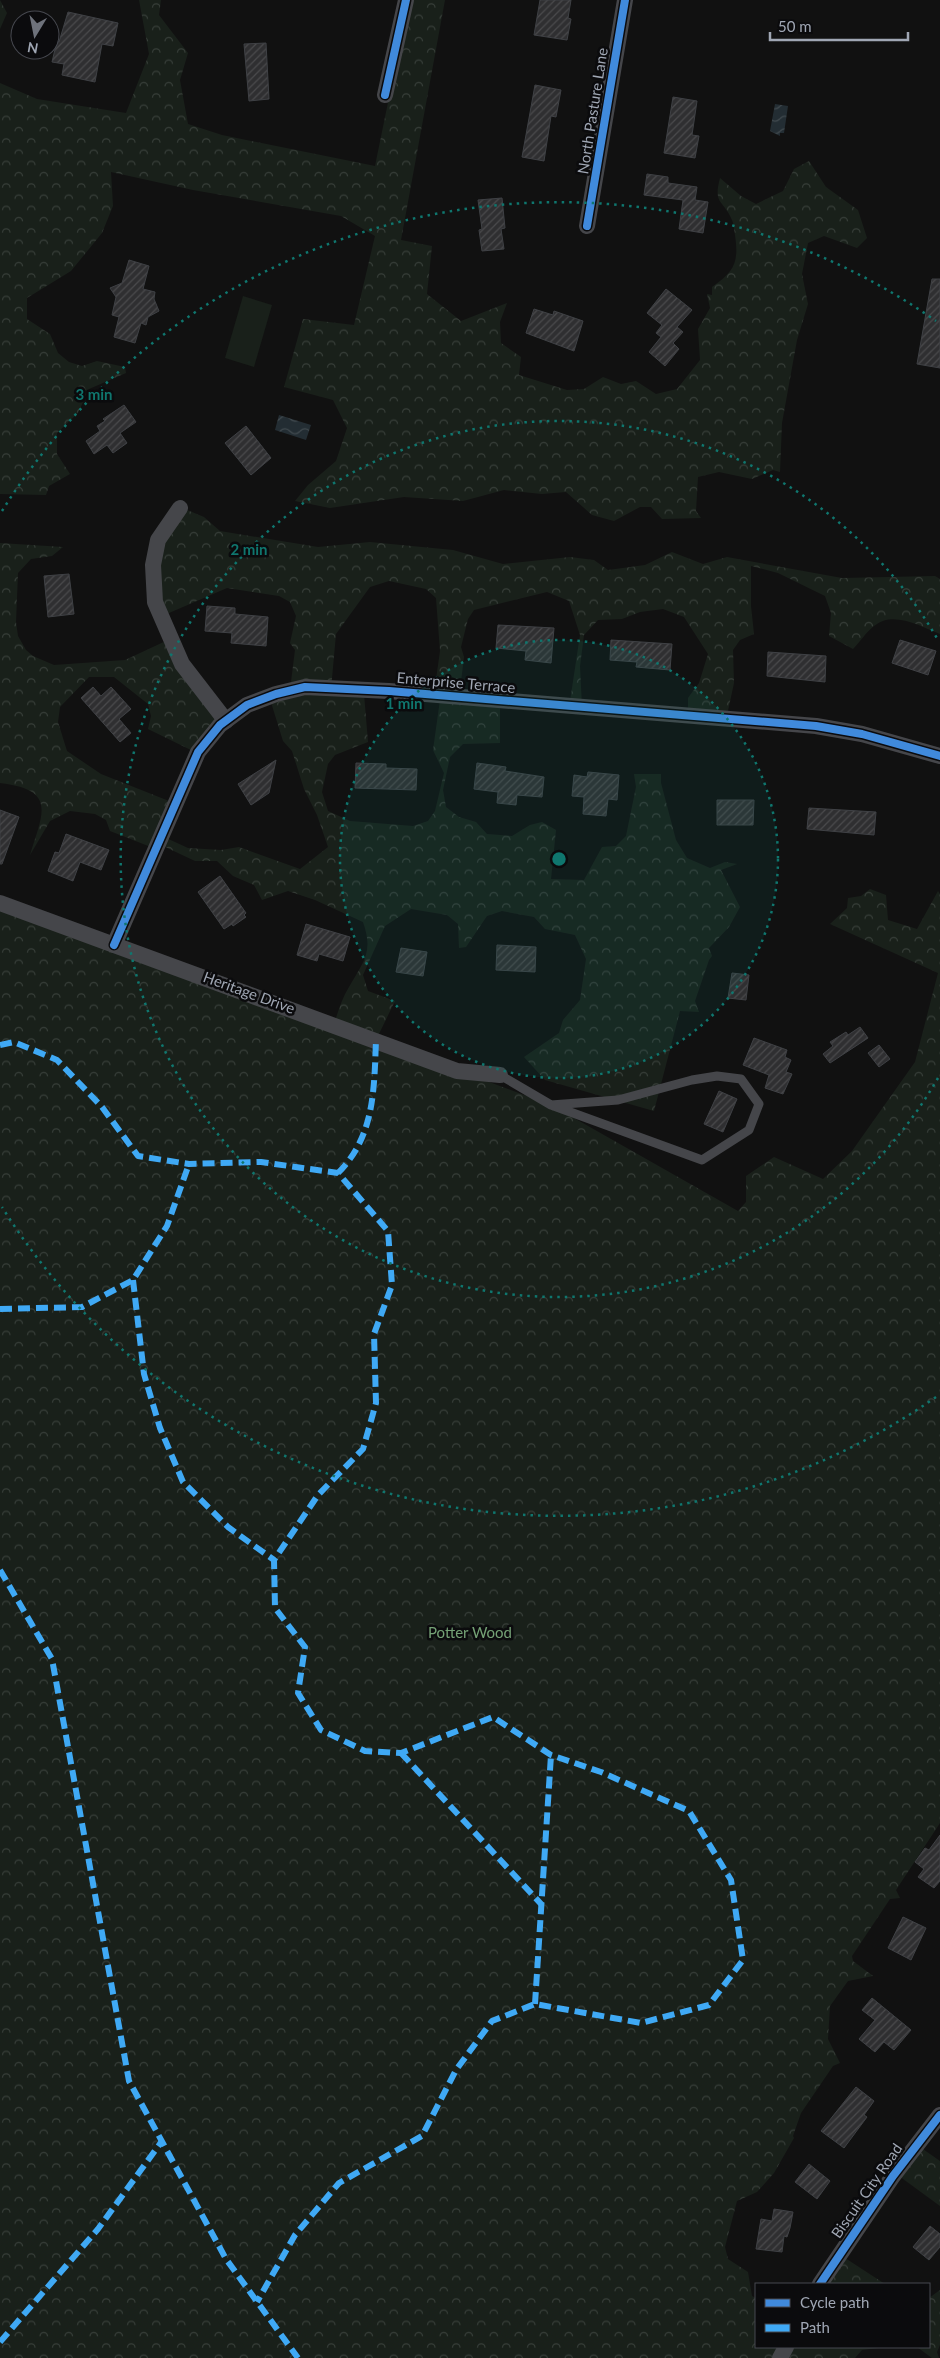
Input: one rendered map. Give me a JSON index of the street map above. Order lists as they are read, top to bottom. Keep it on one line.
{"streets":{"street":["North Pasture Lane","Enterprise Terrace","Heritage Drive","Biscuit City Road"]},"crossings":[["Enterprise Terrace","Heritage Drive"]],"parks":["Potter Wood"],"legend":["Cycle path","Path"],"scale_bar":"50 m","north":"bottom","rings":["3 min","2 min","1 min"]}
